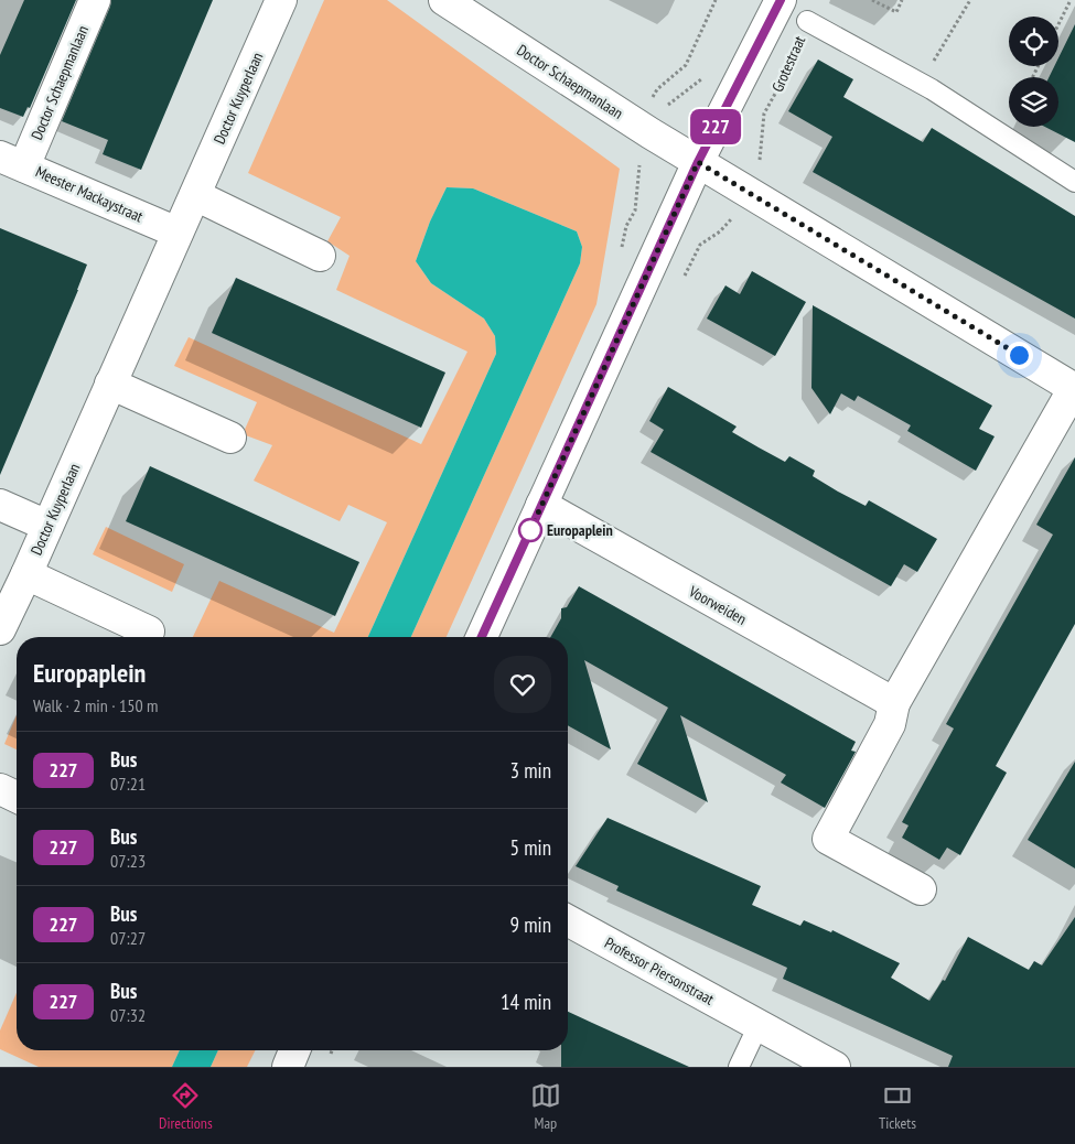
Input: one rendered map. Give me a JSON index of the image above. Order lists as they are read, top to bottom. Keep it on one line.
{"streets":{"street":["Doctor Schaepmanlaan","Doctor Kuyperlaan","Meester Mackaystraat","Voorweiden","Professor Piersonstraat"],"path":["Grotestraat"]},"crossings":[["Grotestraat","Doctor Schaepmanlaan"],["Doctor Schaepmanlaan","Meester Mackaystraat"],["Doctor Kuyperlaan","Meester Mackaystraat"]],"places":["Europaplein"],"lines":["bus line 227"],"page":{"on_map":"227","heading":["Europaplein","Walk · 2 min · 150 m"],"list":[{"mark":"227","name":"Bus","note":"07:21","value":"3 min"},{"mark":"227","name":"Bus","note":"07:23","value":"5 min"},{"mark":"227","name":"Bus","note":"07:27","value":"9 min"},{"mark":"227","name":"Bus","note":"07:32","value":"14 min"}],"tabs":["Directions","Map","Tickets"]}}
